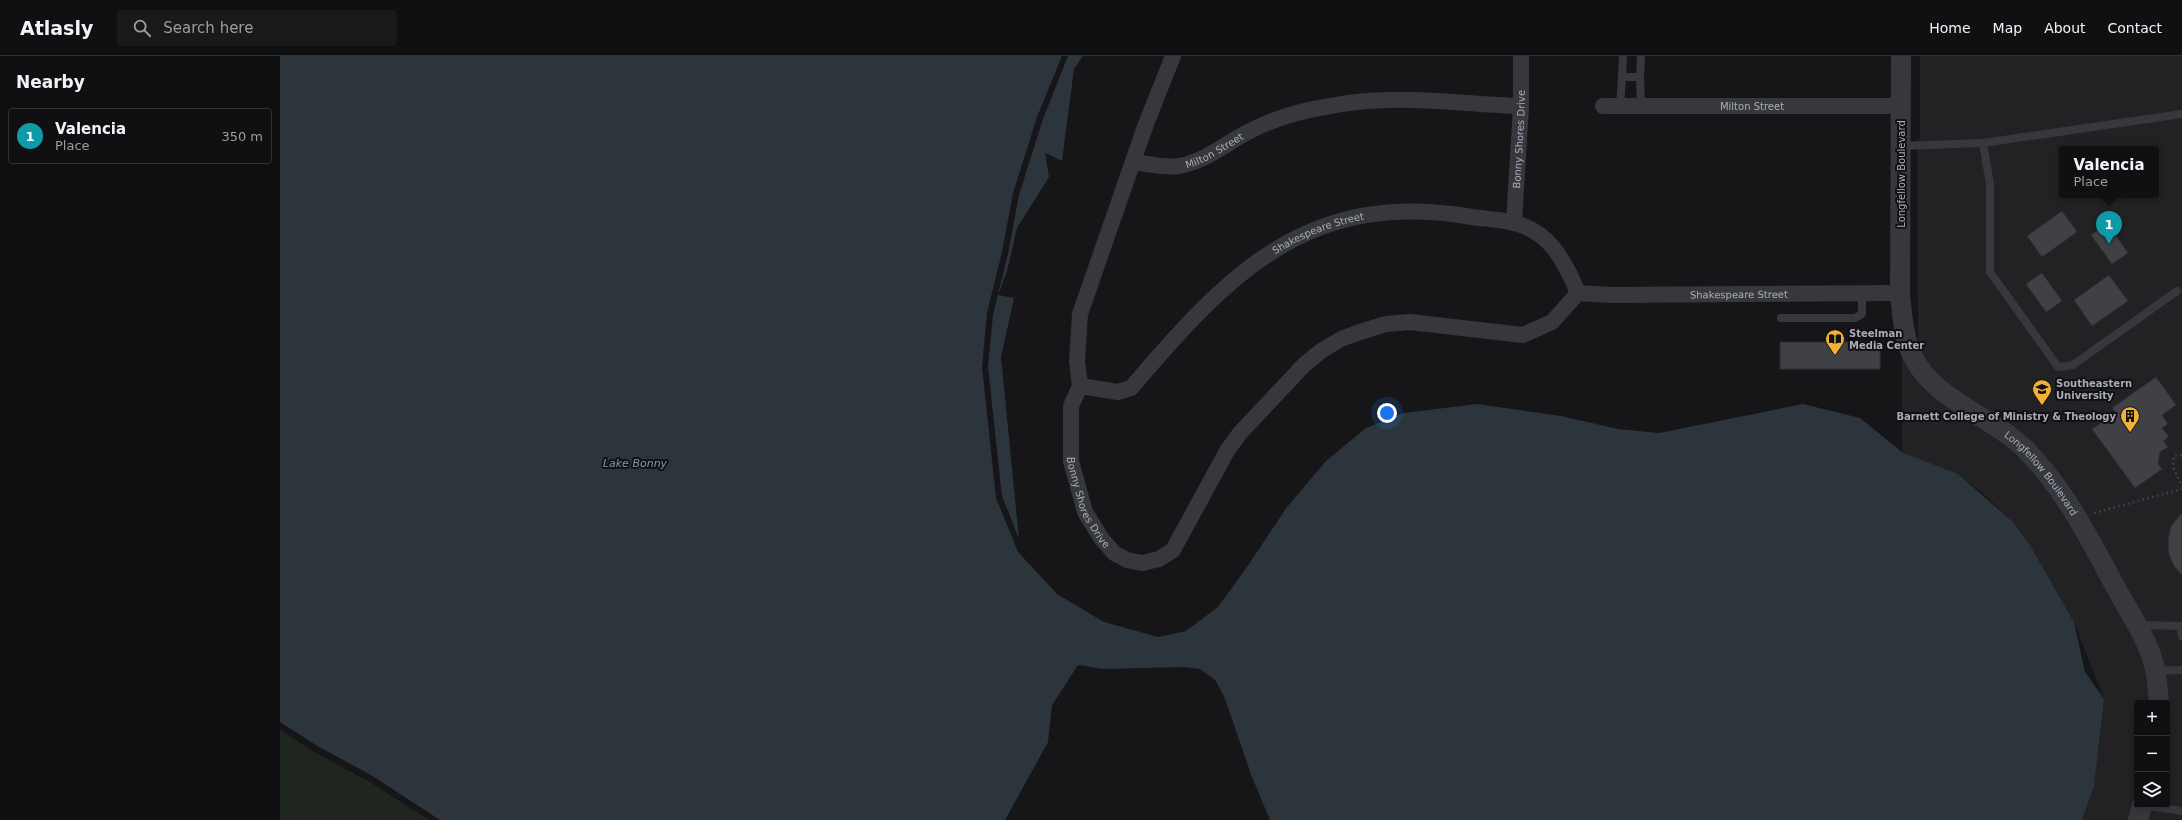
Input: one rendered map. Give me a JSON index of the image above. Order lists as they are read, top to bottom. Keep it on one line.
{"streets":{"street":["Milton Street","Bonny Shores Drive","Longfellow Boulevard","Shakespeare Street"]},"crossings":[["Milton Street","Bonny Shores Drive"],["Milton Street","Longfellow Boulevard"],["Bonny Shores Drive","Shakespeare Street"],["Longfellow Boulevard","Shakespeare Street"]],"water":["Lake Bonny"],"places":{"library":["Steelman Media Center"],"school or university":["Southeastern University"],"building":["Barnett College of Ministry & Theology"]},"page":{"header":"Atlasly","search":"Search here","nav":["Home","Map","About","Contact"],"heading":"Nearby","list":[{"mark":"1","name":"Valencia","note":"Place","value":"350 m"}],"popup":["Valencia","Place"],"pins":"1","map_buttons":["+","−"]}}
